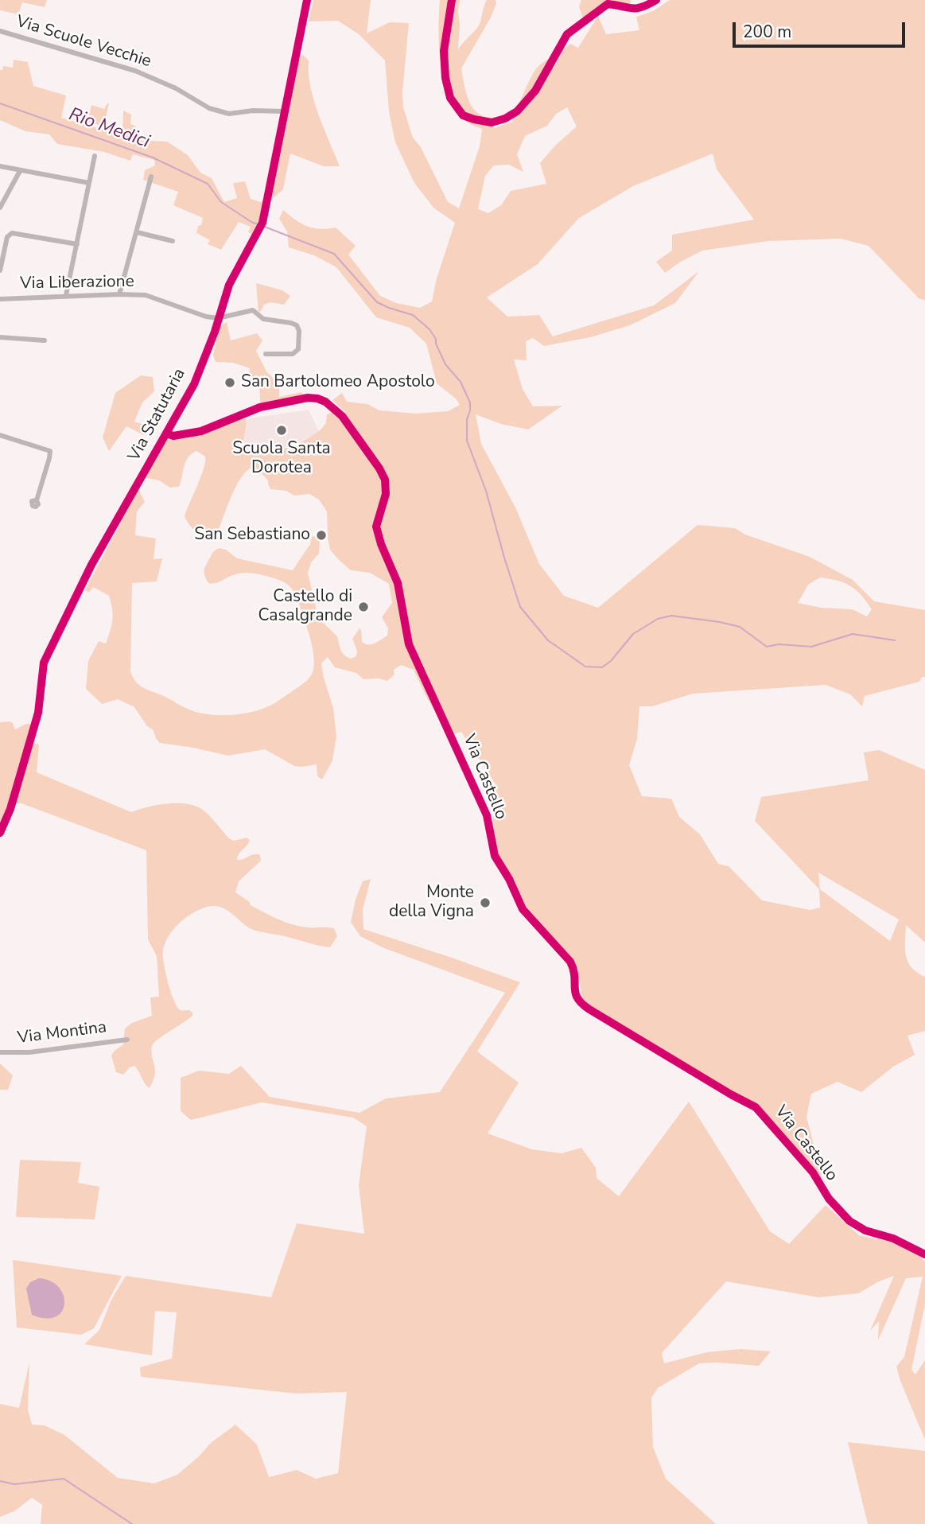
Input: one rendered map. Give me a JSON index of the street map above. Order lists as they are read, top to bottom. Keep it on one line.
{"streets":{"street":["Via Scuole Vecchie","Via Liberazione","Via Statutaria","Via Castello","Via Montina"]},"crossings":[["Via Scuole Vecchie","Via Statutaria"],["Via Liberazione","Via Statutaria"],["Via Statutaria","Via Castello"]],"water":["Rio Medici"],"places":["San Bartolomeo Apostolo","Scuola Santa Dorotea","San Sebastiano","Castello di Casalgrande","Monte della Vigna"],"scale_bar":"200 m"}
